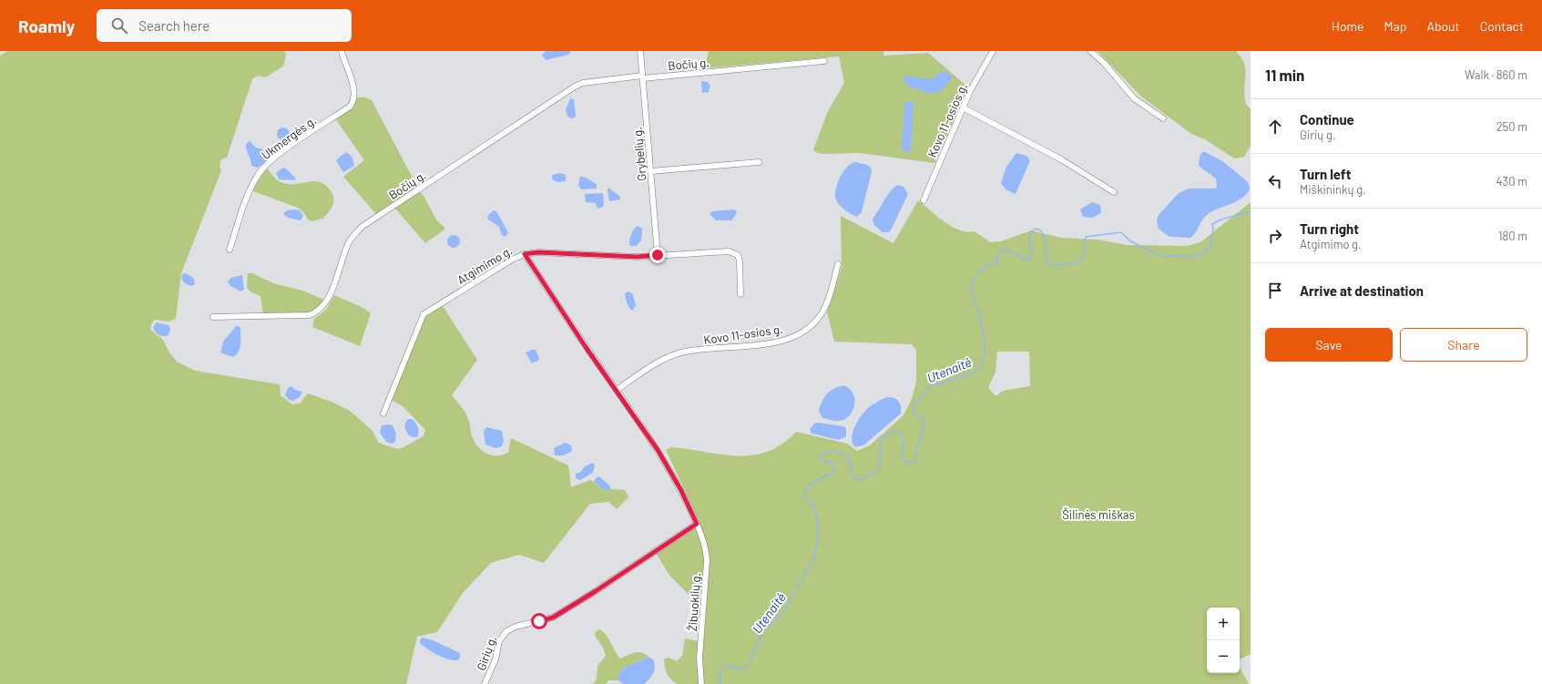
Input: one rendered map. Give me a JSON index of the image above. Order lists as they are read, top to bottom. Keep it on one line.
{"streets":{"street":["Bočių g.","Kovo 11-osios g.","Ukmergės g.","Grybelių g.","Atgimimo g.","Žibuoklių g.","Girių g."]},"crossings":[["Bočių g.","Grybelių g."],["Kovo 11-osios g.","Žibuoklių g."],["Grybelių g.","Atgimimo g."],["Atgimimo g.","Žibuoklių g."],["Žibuoklių g.","Girių g."]],"water":["Utenaitė"],"parks":["Šilinės miškas"],"page":{"header":"Roamly","search":"Search here","nav":["Home","Map","About","Contact"],"heading":["11 min","Walk · 860 m"],"list":[["Continue","Girių g.","250 m"],["Turn left","Miškininkų g.","430 m"],["Turn right","Atgimimo g.","180 m"],"Arrive at destination"],"buttons":["Save","Share"],"map_buttons":["+","−"]}}
